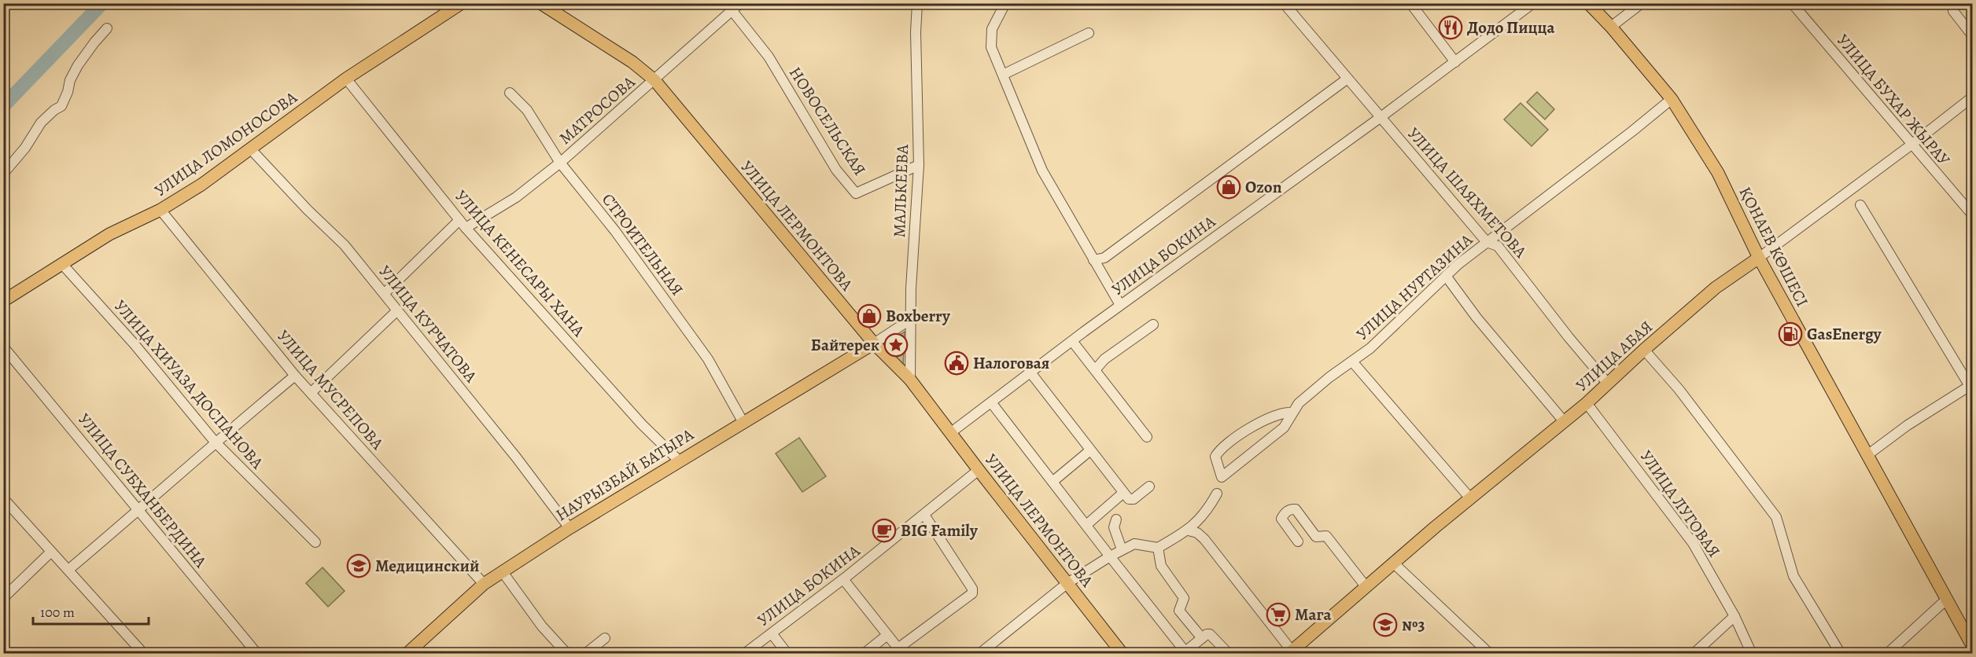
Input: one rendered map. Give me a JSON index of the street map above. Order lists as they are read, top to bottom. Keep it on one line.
{"streets":{"main road":["УЛИЦА ЛОМОНОСОВА","УЛИЦА ЛЕРМОНТОВА","ҚОНАЕВ КӨШЕСІ","УЛИЦА АБАЯ","НАУРЫЗБАЙ БАТЫРА"],"street":["УЛИЦА БУХАР ЖЫРАУ","МАТРОСОВА","НОВОСЕЛЬСКАЯ","МАЛЬКЕЕВА","УЛИЦА ШАЯХМЕТОВА","СТРОИТЕЛЬНАЯ","УЛИЦА БОКИНА","УЛИЦА КЕНЕСАРЫ ХАНА","УЛИЦА НУРТАЗИНА","УЛИЦА КУРЧАТОВА","УЛИЦА ХИУАЗА ДОСПАНОВА","УЛИЦА МУСРЕПОВА","УЛИЦА СУБХАНБЕРДИНА","УЛИЦА ЛУГОВАЯ"]},"crossings":[["УЛИЦА БУХАР ЖЫРАУ","УЛИЦА АБАЯ"],["МАТРОСОВА","НОВОСЕЛЬСКАЯ"],["МАТРОСОВА","УЛИЦА ЛЕРМОНТОВА"],["МАТРОСОВА","СТРОИТЕЛЬНАЯ"],["МАТРОСОВА","УЛИЦА КЕНЕСАРЫ ХАНА"],["МАТРОСОВА","УЛИЦА КУРЧАТОВА"],["НОВОСЕЛЬСКАЯ","МАЛЬКЕЕВА"],["УЛИЦА ЛОМОНОСОВА","УЛИЦА КЕНЕСАРЫ ХАНА"],["УЛИЦА ЛОМОНОСОВА","УЛИЦА КУРЧАТОВА"],["УЛИЦА ЛОМОНОСОВА","УЛИЦА ХИУАЗА ДОСПАНОВА"],["УЛИЦА ЛОМОНОСОВА","УЛИЦА МУСРЕПОВА"],["МАЛЬКЕЕВА","УЛИЦА ЛЕРМОНТОВА"],["УЛИЦА ШАЯХМЕТОВА","УЛИЦА БОКИНА"],["УЛИЦА ШАЯХМЕТОВА","УЛИЦА НУРТАЗИНА"],["УЛИЦА ШАЯХМЕТОВА","УЛИЦА АБАЯ"],["УЛИЦА ЛЕРМОНТОВА","УЛИЦА БОКИНА"],["УЛИЦА ЛЕРМОНТОВА","НАУРЫЗБАЙ БАТЫРА"],["СТРОИТЕЛЬНАЯ","НАУРЫЗБАЙ БАТЫРА"],["ҚОНАЕВ КӨШЕСІ","УЛИЦА НУРТАЗИНА"],["ҚОНАЕВ КӨШЕСІ","УЛИЦА АБАЯ"],["УЛИЦА КЕНЕСАРЫ ХАНА","НАУРЫЗБАЙ БАТЫРА"],["УЛИЦА КУРЧАТОВА","НАУРЫЗБАЙ БАТЫРА"],["УЛИЦА АБАЯ","УЛИЦА ЛУГОВАЯ"],["УЛИЦА МУСРЕПОВА","НАУРЫЗБАЙ БАТЫРА"]],"places":{"restaurant":["Додо Пицца"],"shop":["Ozon","Boxberry"],"fuel station":["GasEnergy"],"place":["Байтерек"],"public building":["Налоговая"],"cafe":["BIG Family"],"school or university":["Медицинский","№3"],"supermarket":["Мага"]},"scale_bar":"100 m"}
